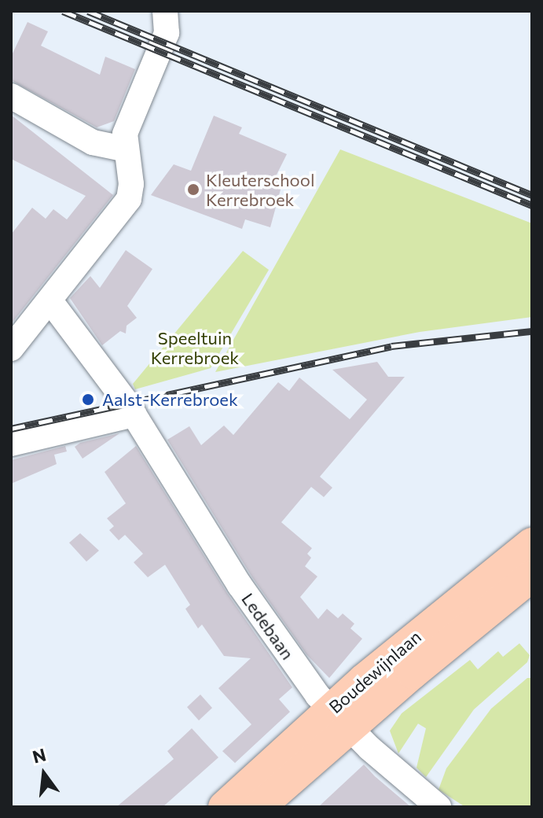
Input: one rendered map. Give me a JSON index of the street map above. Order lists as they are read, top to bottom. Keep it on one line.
{"streets":{"main road":["Boudewijnlaan"],"street":["Ledebaan"]},"crossings":[["Ledebaan","Boudewijnlaan"]],"parks":["Speeltuin Kerrebroek"],"places":["Kleuterschool Kerrebroek","Aalst-Kerrebroek"],"north":"top"}
